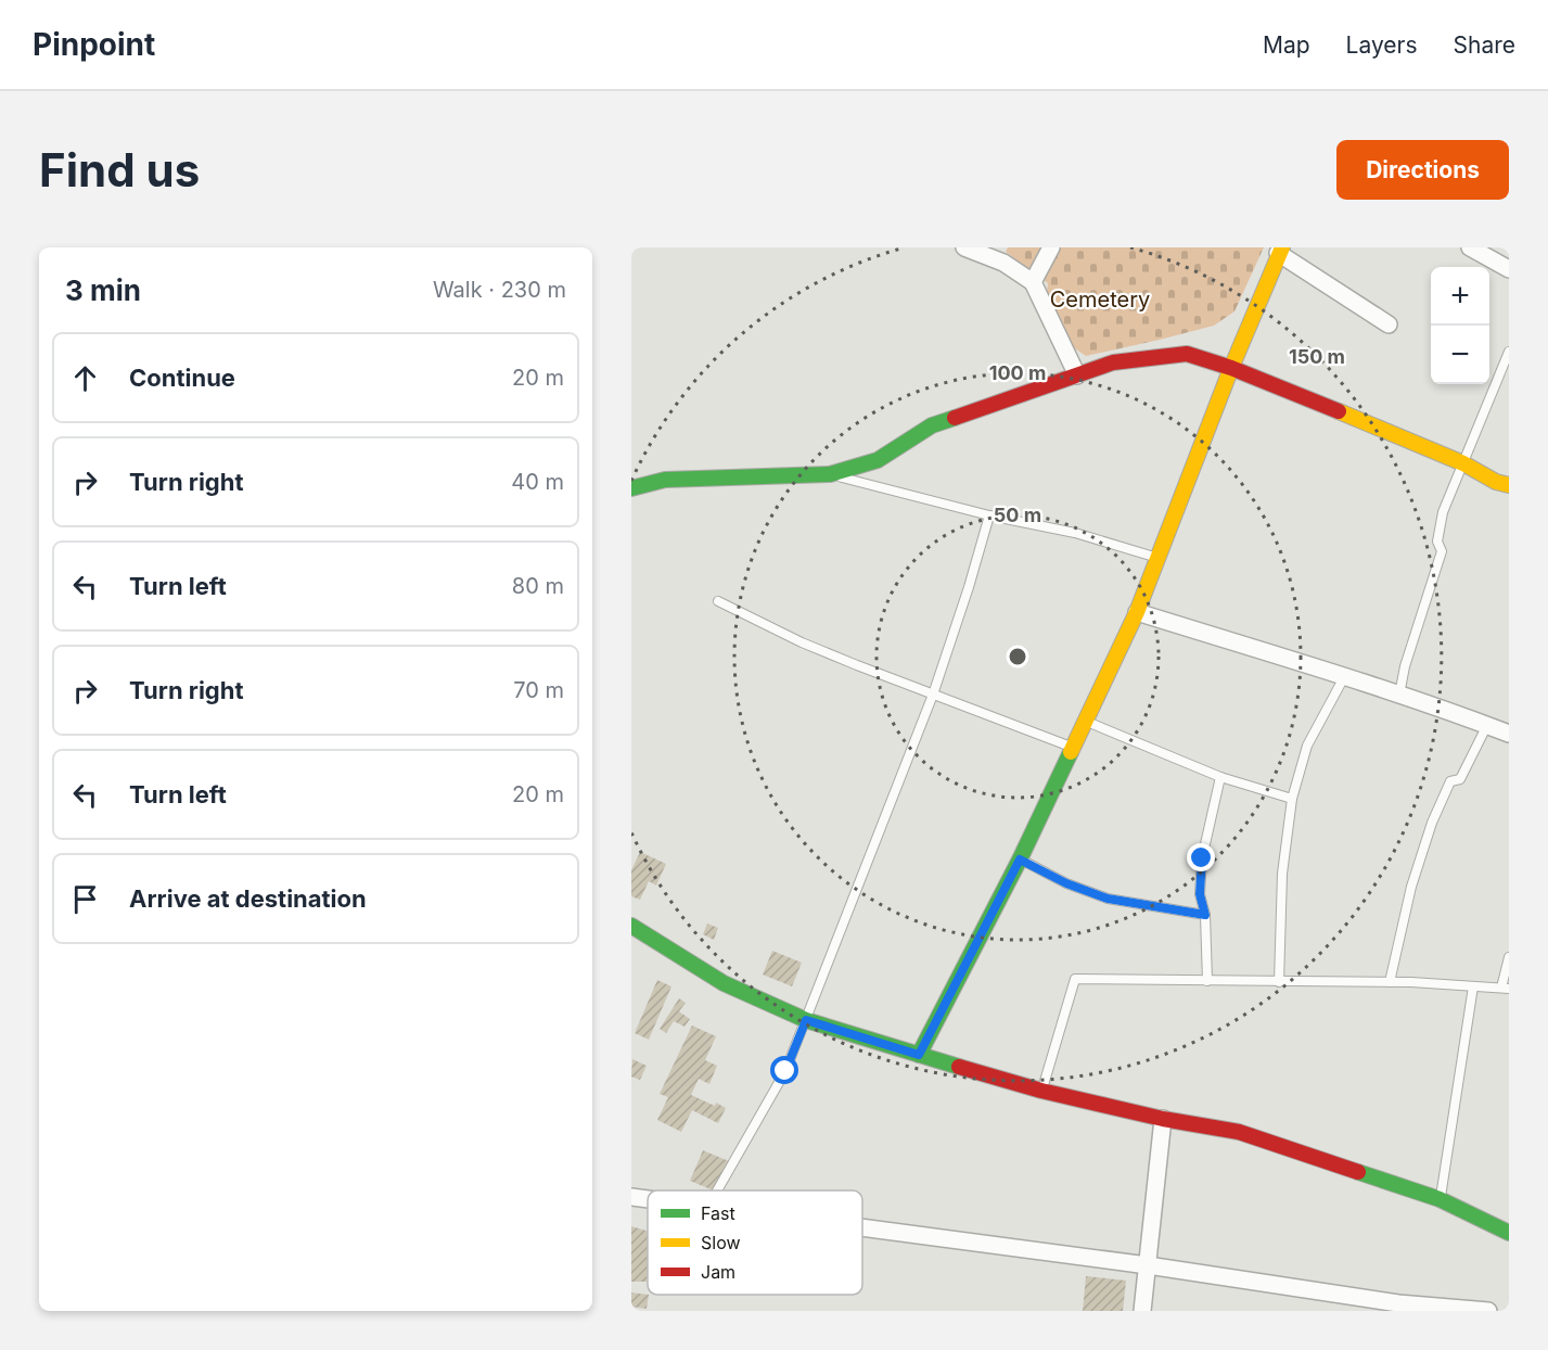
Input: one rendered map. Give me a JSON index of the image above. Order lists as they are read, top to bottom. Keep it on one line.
{"parks":["Cemetery"],"legend":["Fast","Slow","Jam"],"page":{"header":"Pinpoint","nav":["Map","Layers","Share"],"buttons":"Directions","title":"Find us","heading":["3 min","Walk · 230 m"],"map_buttons":["+","−"],"list":[["Continue","20 m"],["Turn right","40 m"],["Turn left","80 m"],["Turn right","70 m"],["Turn left","20 m"],"Arrive at destination"]},"rings":["150 m","100 m","50 m"]}
